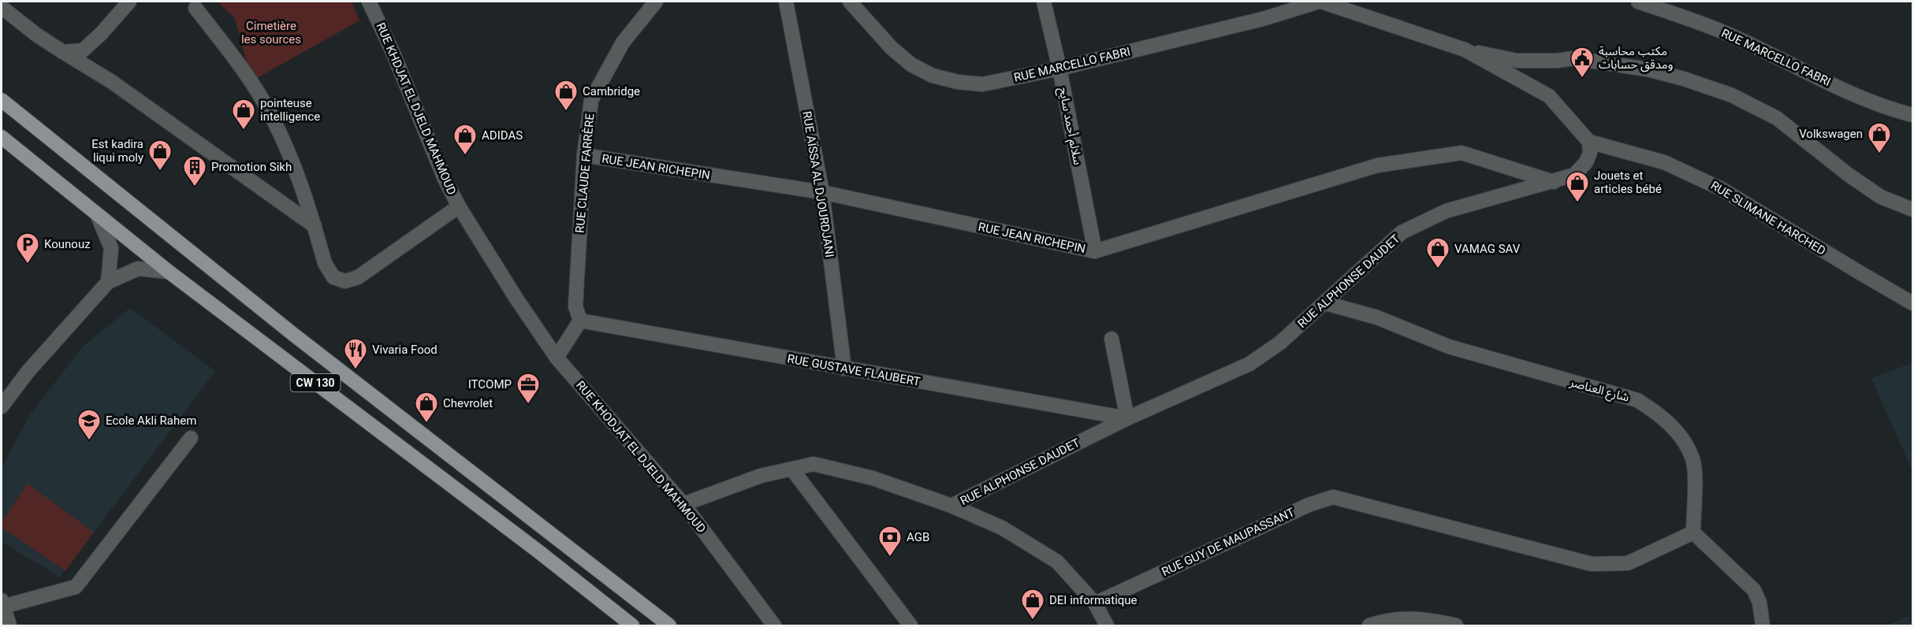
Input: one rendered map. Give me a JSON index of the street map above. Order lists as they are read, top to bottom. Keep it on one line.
{"streets":{"main road":["CW 130"],"street":["RUE MARCELLO FABRI","RUE KHDJAT EL DJELD MAHMOUD","سلالم أحمد سايح","RUE JEAN RICHEPIN","RUE CLAUDE FARRÈRE","RUE AÏSSA AL DJOURDJANI","RUE SLIMANE HARCHED","RUE ALPHONSE DAUDET","RUE GUSTAVE FLAUBERT","شارع العناصر","RUE KHODJAT EL DJELD MAHMOUD","RUE GUY DE MAUPASSANT"]},"crossings":[["RUE MARCELLO FABRI","سلالم أحمد سايح"],["RUE KHDJAT EL DJELD MAHMOUD","RUE KHODJAT EL DJELD MAHMOUD"],["سلالم أحمد سايح","RUE JEAN RICHEPIN"],["RUE JEAN RICHEPIN","RUE CLAUDE FARRÈRE"],["RUE JEAN RICHEPIN","RUE AÏSSA AL DJOURDJANI"],["RUE JEAN RICHEPIN","RUE ALPHONSE DAUDET"],["RUE CLAUDE FARRÈRE","RUE GUSTAVE FLAUBERT"],["RUE AÏSSA AL DJOURDJANI","RUE GUSTAVE FLAUBERT"],["RUE SLIMANE HARCHED","RUE ALPHONSE DAUDET"],["RUE ALPHONSE DAUDET","RUE GUSTAVE FLAUBERT"],["RUE ALPHONSE DAUDET","شارع العناصر"],["شارع العناصر","RUE GUY DE MAUPASSANT"]],"parks":["Cimetière les sources"],"places":{"public building":["مكتب محاسبة ومدقق حسابات"],"shop":["Cambridge","pointeuse intelligence","Volkswagen","ADIDAS","Est kadira liqui moly","Jouets et articles bébé","VAMAG SAV","Chevrolet","DEI informatique"],"building":["Promotion Sikh"],"parking":["Kounouz"],"restaurant":["Vivaria Food"],"office":["ITCOMP"],"school or university":["Ecole Akli Rahem"],"bank":["AGB"]}}
